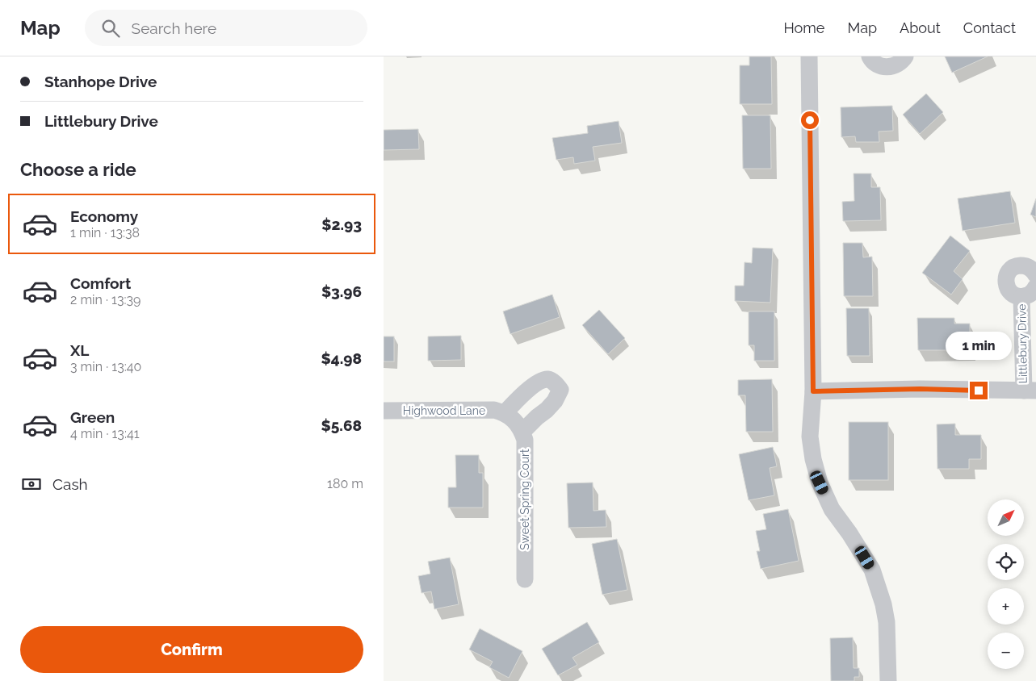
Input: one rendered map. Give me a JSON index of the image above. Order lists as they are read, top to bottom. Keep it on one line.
{"streets":{"street":["Littlebury Drive","Highwood Lane","Sweet Spring Court"]},"crossings":[["Highwood Lane","Sweet Spring Court"]],"north":"top right","page":{"header":"Map","search":"Search here","nav":["Home","Map","About","Contact"],"banner":["Stanhope Drive","Littlebury Drive"],"heading":"Choose a ride","list":[{"name":"Economy","note":"1 min · 13:38","value":"$2.93"},{"name":"Comfort","note":"2 min · 13:39","value":"$3.96"},{"name":"XL","note":"3 min · 13:40","value":"$4.98"},{"name":"Green","note":"4 min · 13:41","value":"$5.68"}],"bubble":"1 min","pay":["Cash","180 m"],"map_buttons":["+","−"],"buttons":"Confirm"}}
